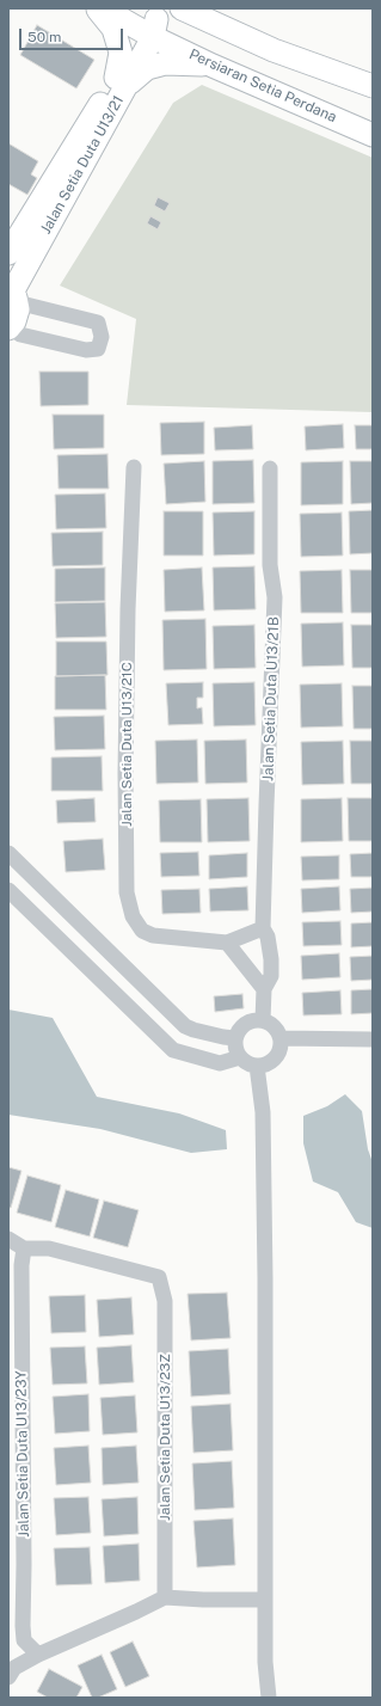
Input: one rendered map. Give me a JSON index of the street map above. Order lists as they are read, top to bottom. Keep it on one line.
{"streets":{"main road":["Persiaran Setia Perdana","Jalan Setia Duta U13/21"],"street":["Jalan Setia Duta U13/21B","Jalan Setia Duta U13/21C","Jalan Setia Duta U13/23Z","Jalan Setia Duta U13/23Y"]},"crossings":[["Persiaran Setia Perdana","Jalan Setia Duta U13/21"],["Jalan Setia Duta U13/23Z","Jalan Setia Duta U13/23Y"]],"scale_bar":"50 m"}
